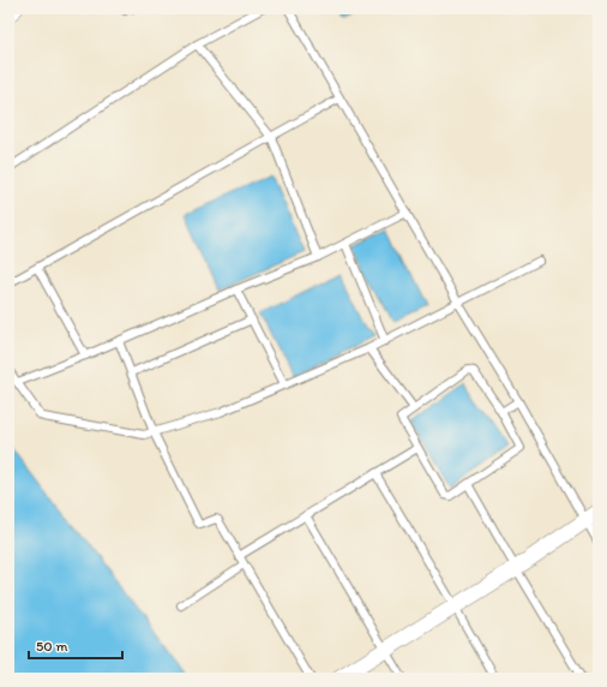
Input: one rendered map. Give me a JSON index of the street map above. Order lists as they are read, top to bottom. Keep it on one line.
{"scale_bar":"50 m"}
